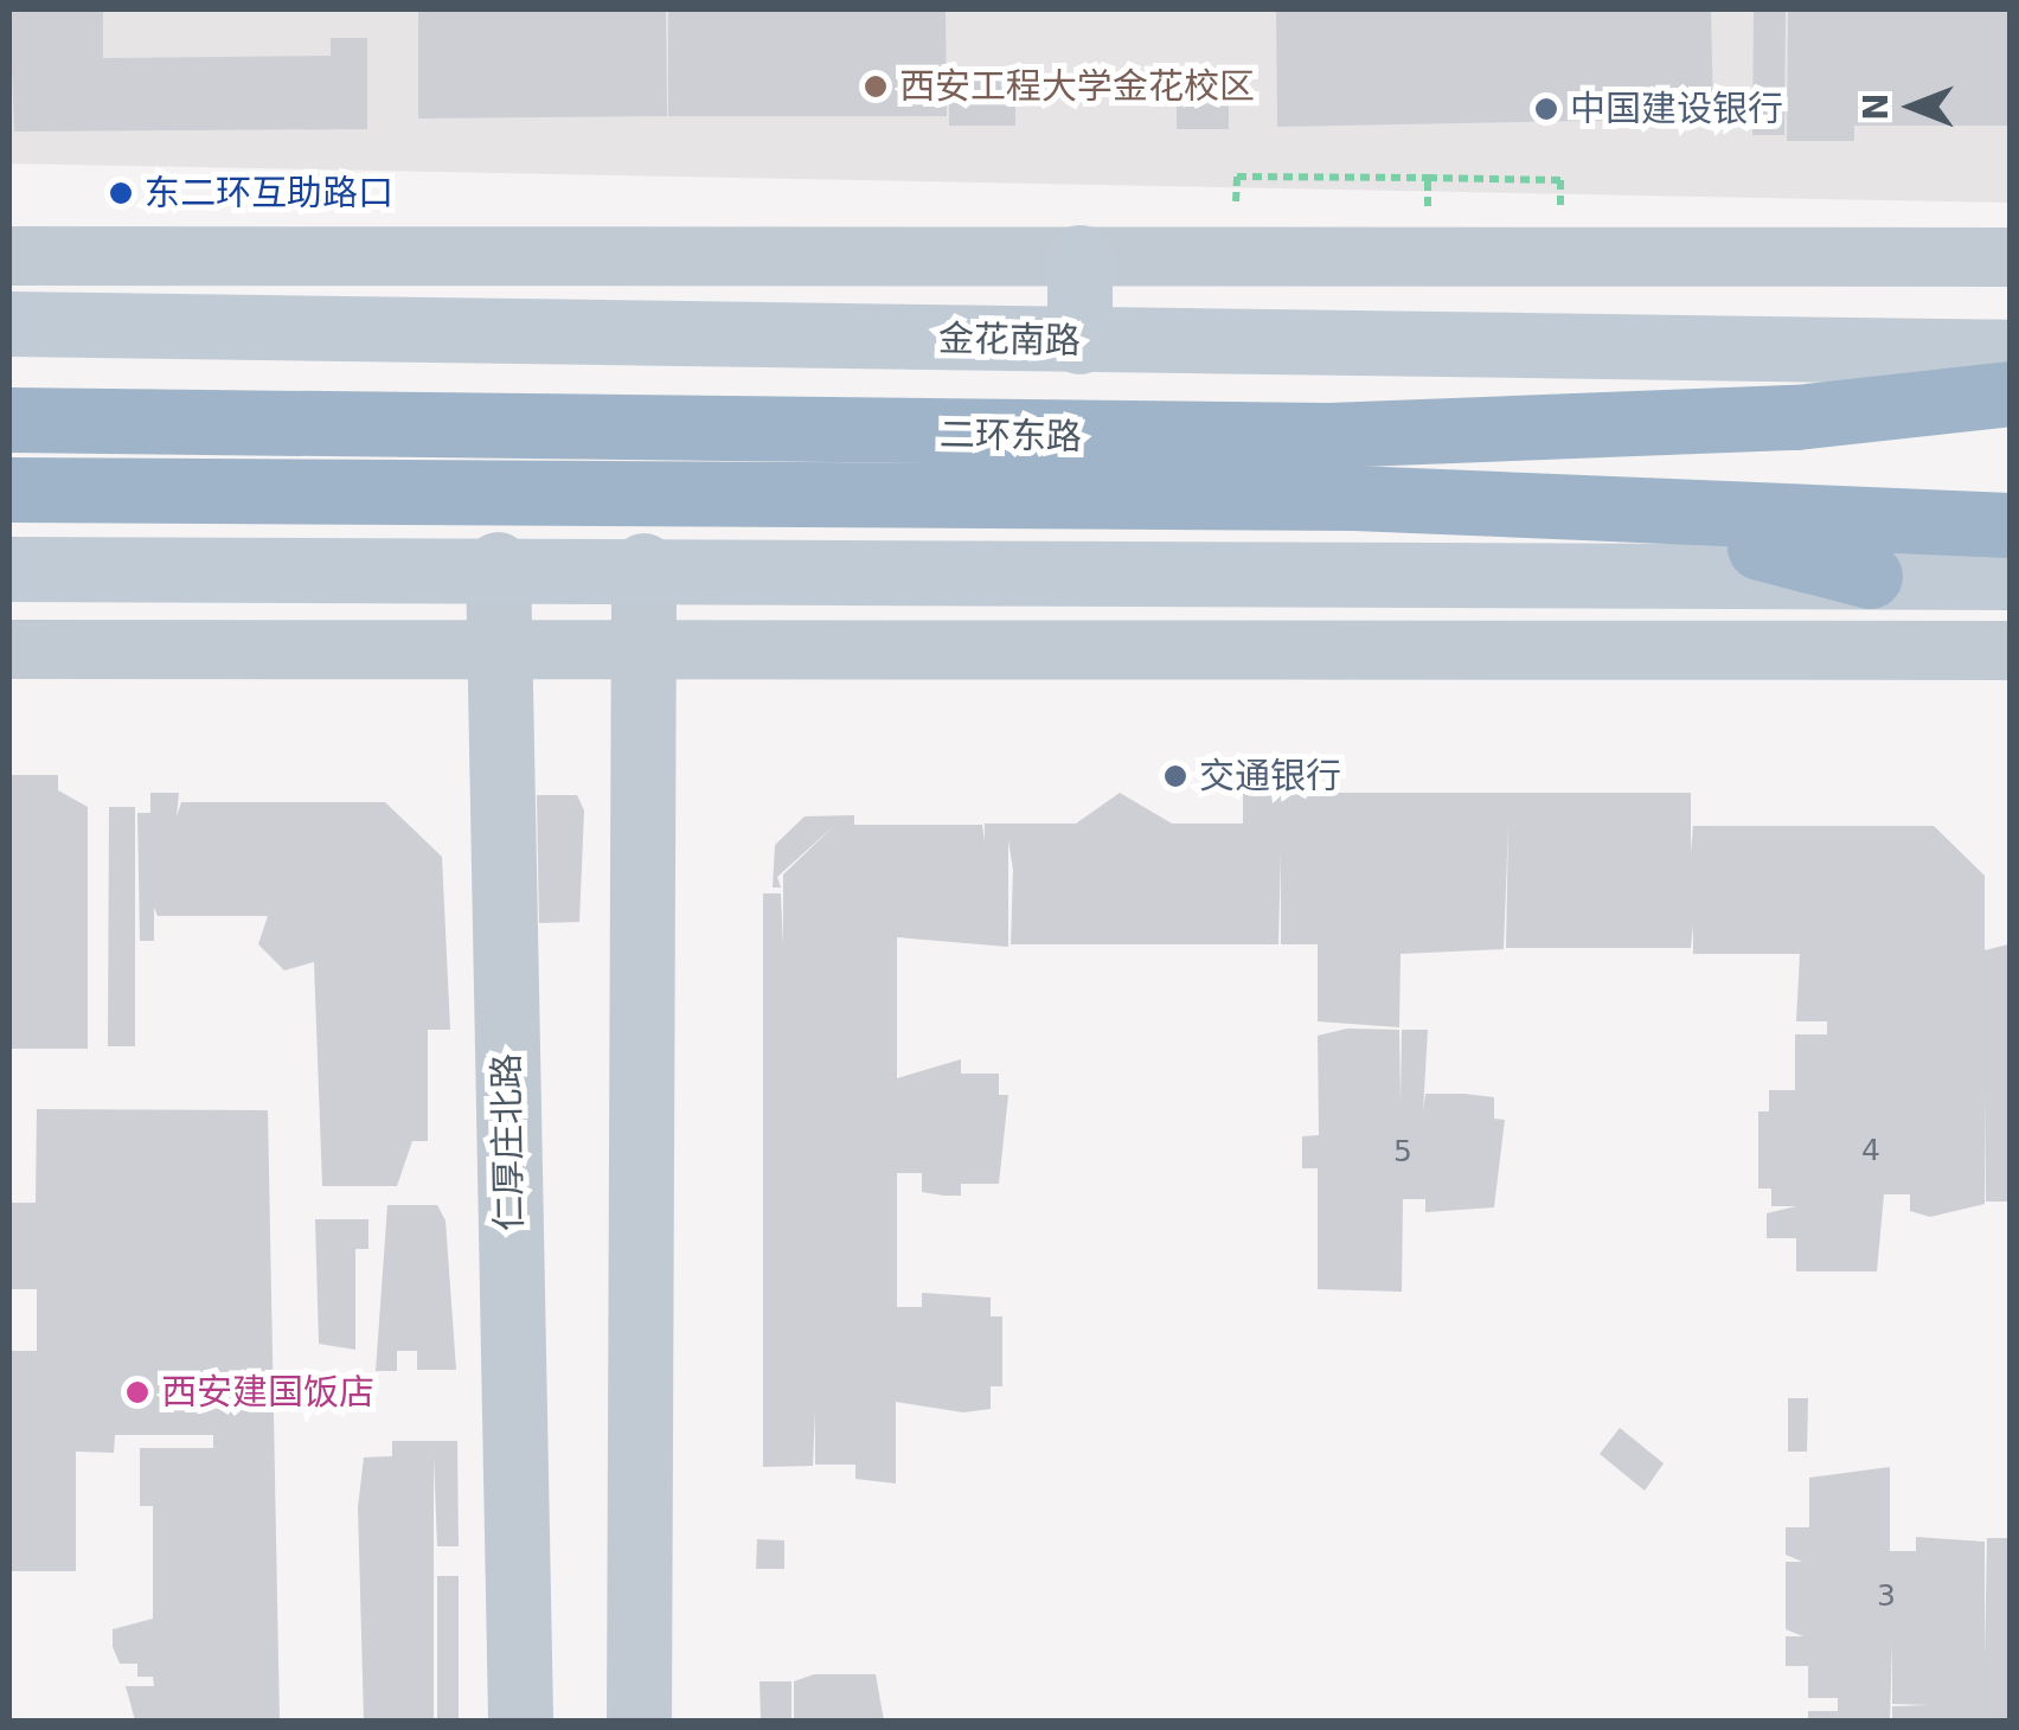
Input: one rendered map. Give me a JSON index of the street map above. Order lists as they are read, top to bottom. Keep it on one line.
{"streets":{"highway":["二环东路"],"main road":["金花南路"],"street":["仁厚庄北路"]},"places":["西安工程大学金花校区","中国建设银行","东二环互助路口","交通银行","西安建国饭店"],"house_numbers":["4","5","3"],"north":"left"}
